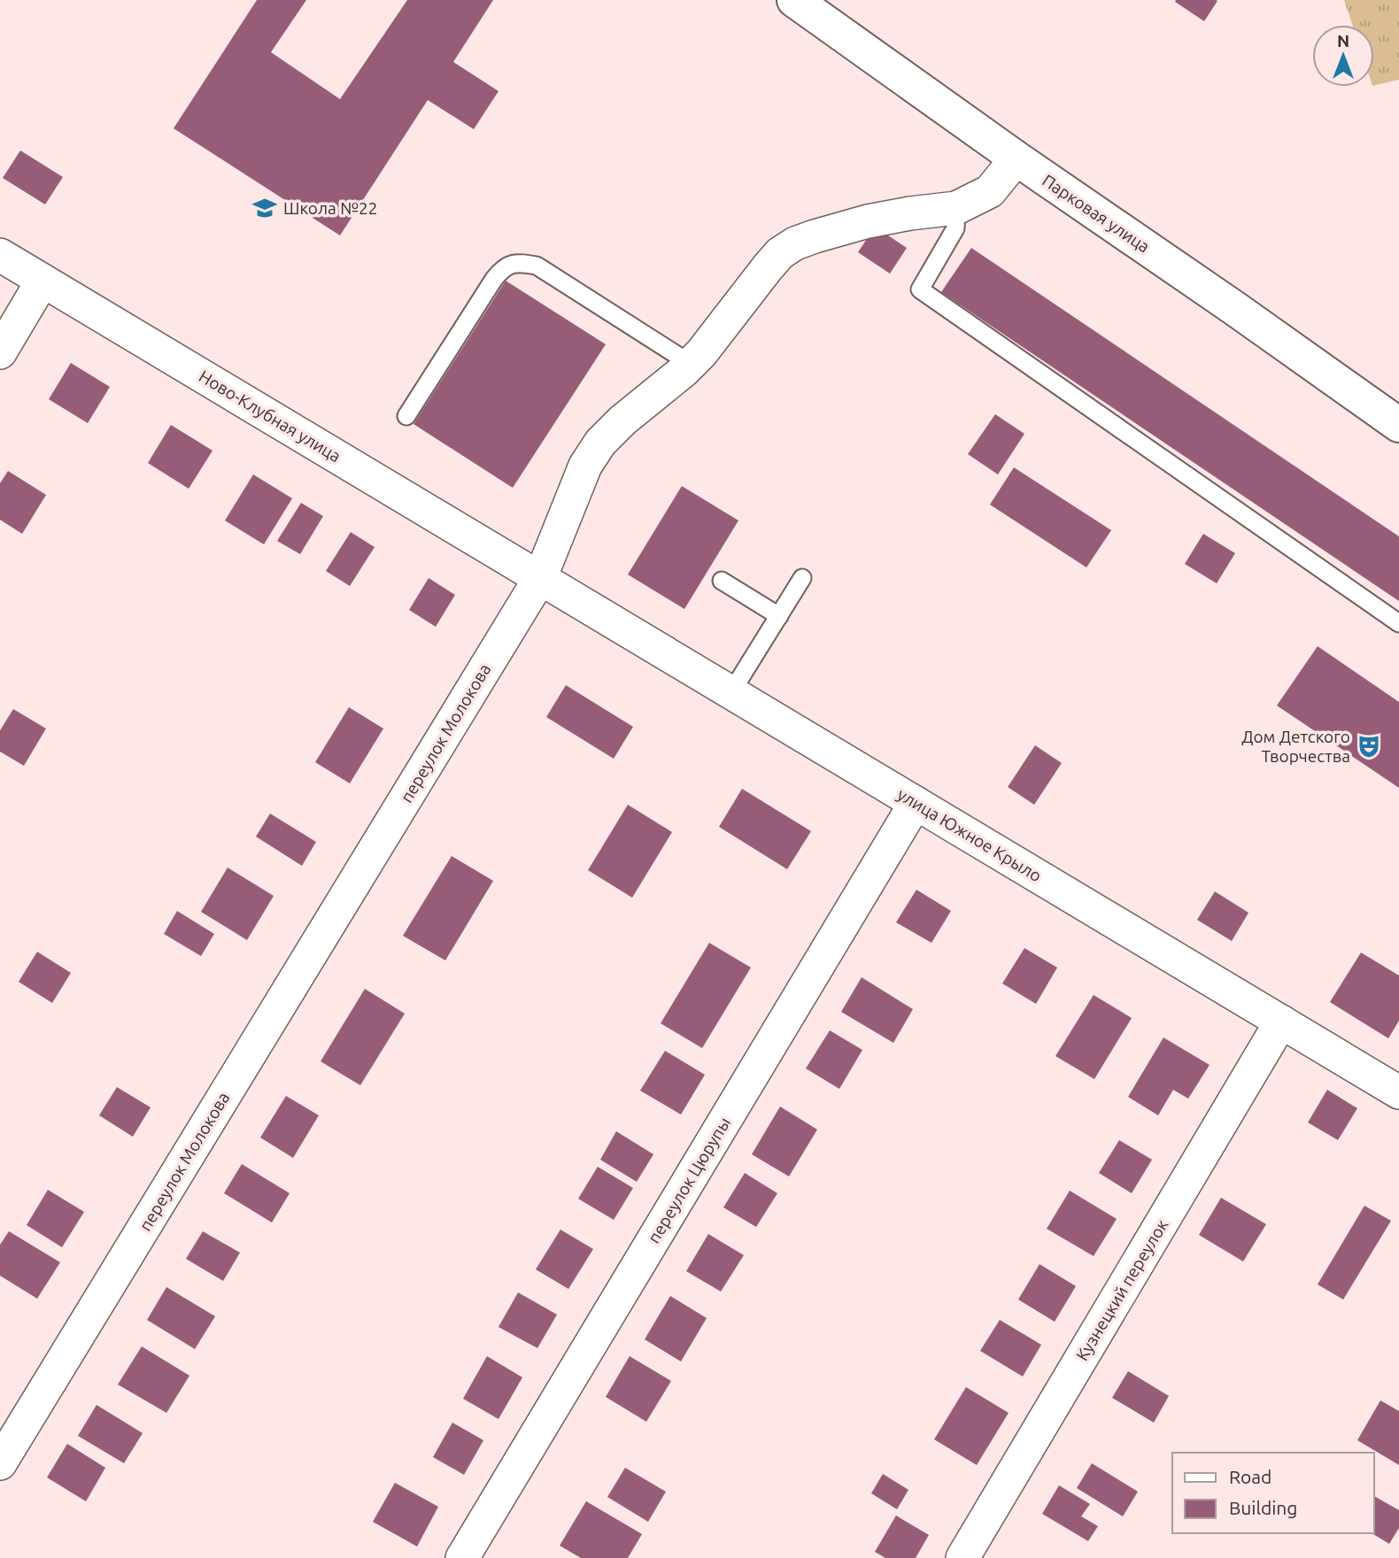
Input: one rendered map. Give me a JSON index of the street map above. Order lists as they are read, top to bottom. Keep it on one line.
{"streets":{"main road":["Парковая улица"],"street":["Ново-Клубная улица","переулок Молокова","улица Южное Крыло","переулок Цюрупы","Кузнецкий переулок"]},"crossings":[["Парковая улица","переулок Молокова"],["Ново-Клубная улица","переулок Молокова"],["Ново-Клубная улица","улица Южное Крыло"],["переулок Молокова","улица Южное Крыло"],["улица Южное Крыло","переулок Цюрупы"],["улица Южное Крыло","Кузнецкий переулок"]],"places":{"school or university":["Школа №22"],"theatre":["Дом Детского Творчества"]},"legend":["Road","Building"],"north":"top"}
